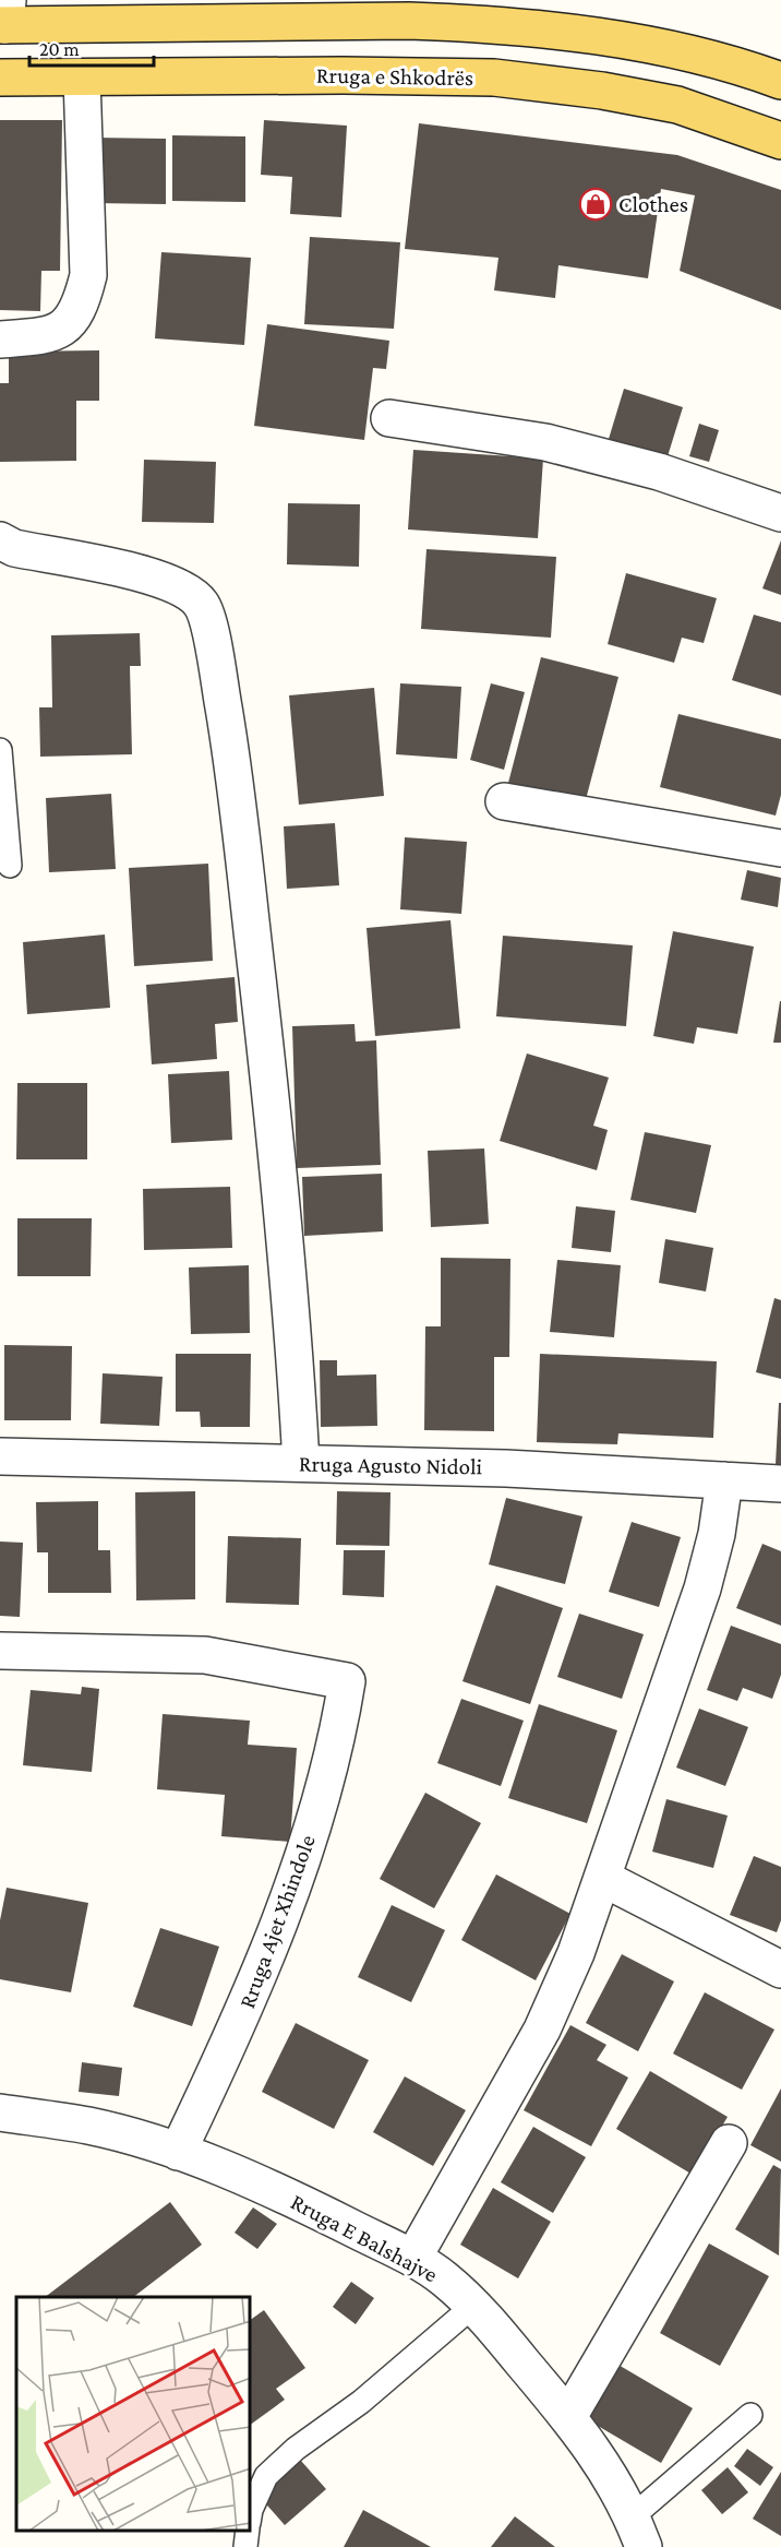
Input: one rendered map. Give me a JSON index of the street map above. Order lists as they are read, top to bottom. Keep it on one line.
{"streets":{"main road":["Rruga e Shkodrës"],"street":["Rruga Agusto Nidoli","Rruga Ajet Xhindole","Rruga E Balshajve"]},"crossings":[["Rruga Ajet Xhindole","Rruga E Balshajve"]],"places":{"shop":["Clothes"]},"scale_bar":"20 m"}
